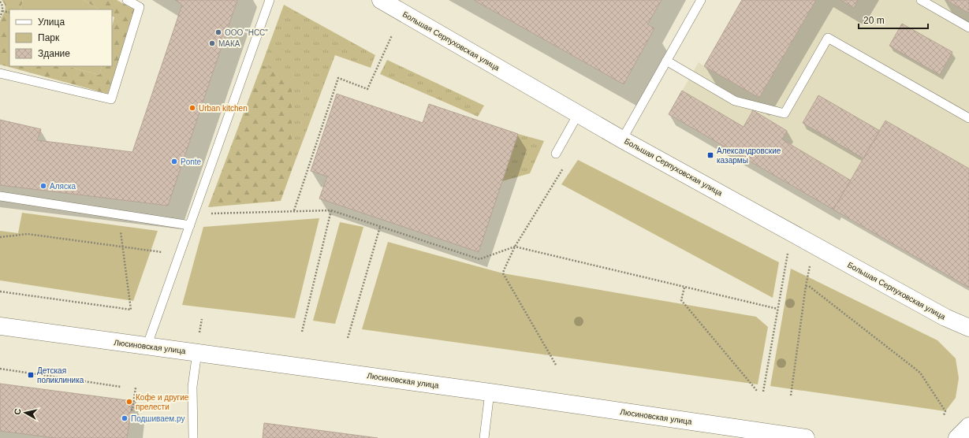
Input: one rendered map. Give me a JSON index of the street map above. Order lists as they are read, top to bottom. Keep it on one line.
{"streets":{"main road":["Большая Серпуховская улица","Люсиновская улица"]},"places":{"other":["ООО \"НСС\"","МАКА","Urban kitchen","Ponte","Аляска","Кофе и другие прелести","Подшиваем.ру"],"transit":["Александровские казармы","Детская поликлиника"]},"legend":["Улица","Парк","Здание"],"scale_bar":"20 m","north":"left"}
